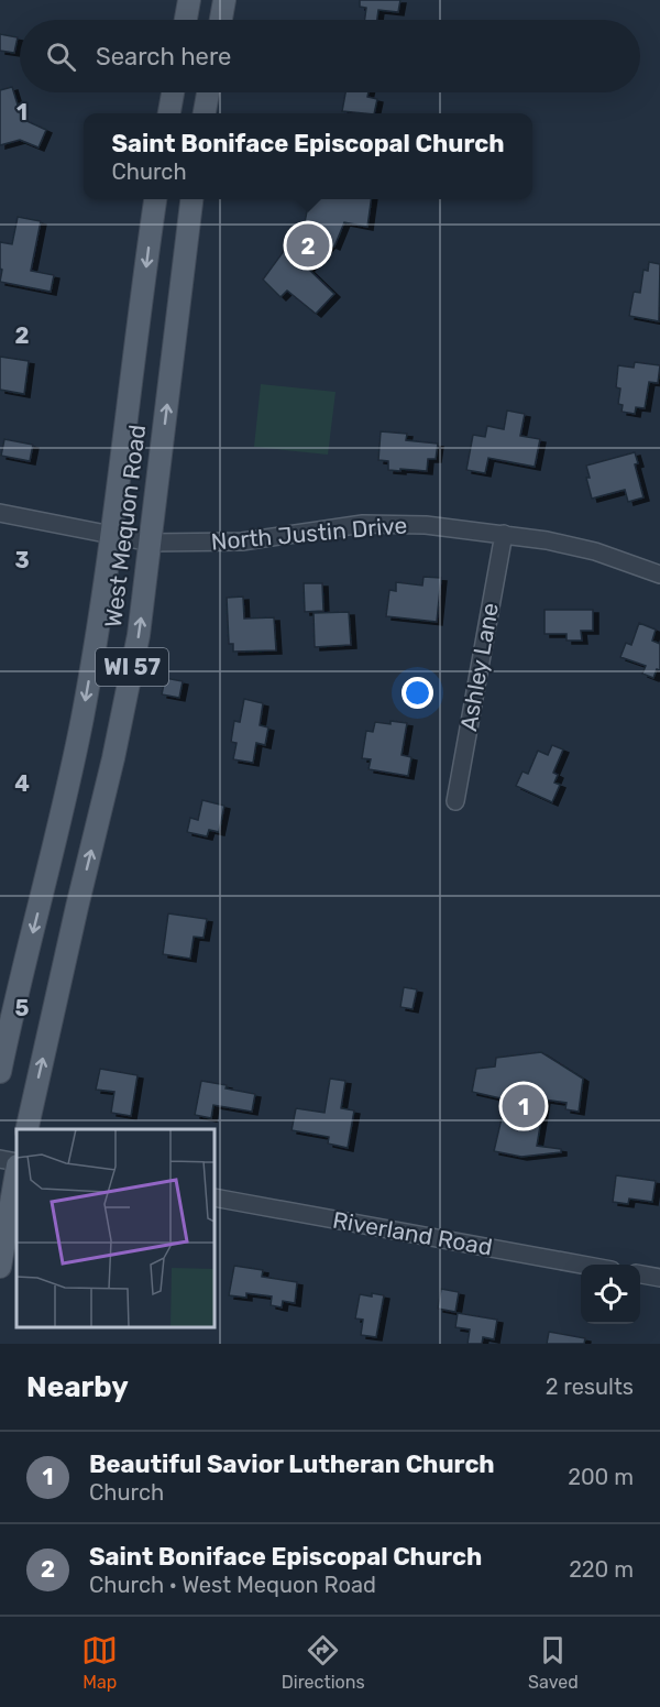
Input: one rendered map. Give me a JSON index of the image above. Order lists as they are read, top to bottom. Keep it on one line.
{"streets":{"main road":["West Mequon Road","WI 57"],"street":["North Justin Drive","Ashley Lane","Riverland Road"]},"crossings":[["West Mequon Road","North Justin Drive"],["North Justin Drive","Ashley Lane"]],"page":{"search":"Search here","popup":["Saint Boniface Episcopal Church","Church"],"pins":["2","1"],"heading":["Nearby","2 results"],"list":[{"mark":"1","name":"Beautiful Savior Lutheran Church","note":"Church","value":"200 m"},{"mark":"2","name":"Saint Boniface Episcopal Church","note":"Church · West Mequon Road","value":"220 m"}],"nav":["Map","Directions","Saved"]},"grid":{"rows":["1","2","3","4","5"]}}
